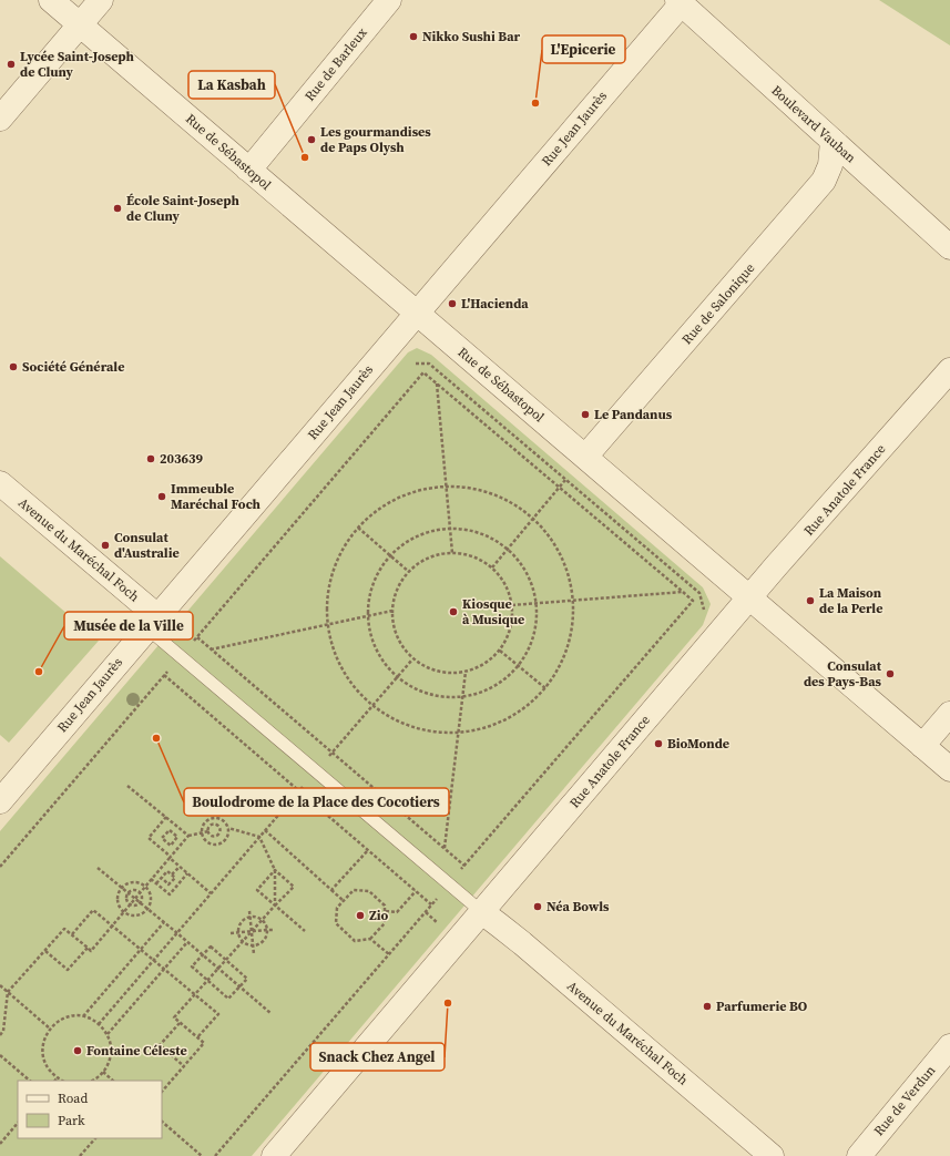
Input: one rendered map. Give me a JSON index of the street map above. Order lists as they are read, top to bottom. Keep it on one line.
{"streets":{"street":["Rue de Barleux","Boulevard Vauban","Rue Jean Jaurès","Rue de Sébastopol","Rue de Salonique","Rue Anatole France","Avenue du Maréchal Foch","Rue de Verdun"]},"crossings":[["Rue de Barleux","Rue de Sébastopol"],["Boulevard Vauban","Rue Jean Jaurès"],["Boulevard Vauban","Rue de Salonique"],["Rue Jean Jaurès","Rue de Sébastopol"],["Rue Jean Jaurès","Avenue du Maréchal Foch"],["Rue de Sébastopol","Rue de Salonique"],["Rue de Sébastopol","Rue Anatole France"],["Rue Anatole France","Avenue du Maréchal Foch"]],"places":["Nikko Sushi Bar","Lycée Saint-Joseph de Cluny","L'Epicerie","Les gourmandises de Paps Olysh","La Kasbah","École Saint-Joseph de Cluny","L'Hacienda","Société Générale","Le Pandanus","203639","Immeuble Maréchal Foch","Consulat d'Australie","La Maison de la Perle","Kiosque à Musique","Musée de la Ville","Consulat des Pays-Bas","Boulodrome de la Place des Cocotiers","BioMonde","Néa Bowls","Zio","Snack Chez Angel","Parfumerie BO","Fontaine Céleste"],"legend":["Road","Park"]}
